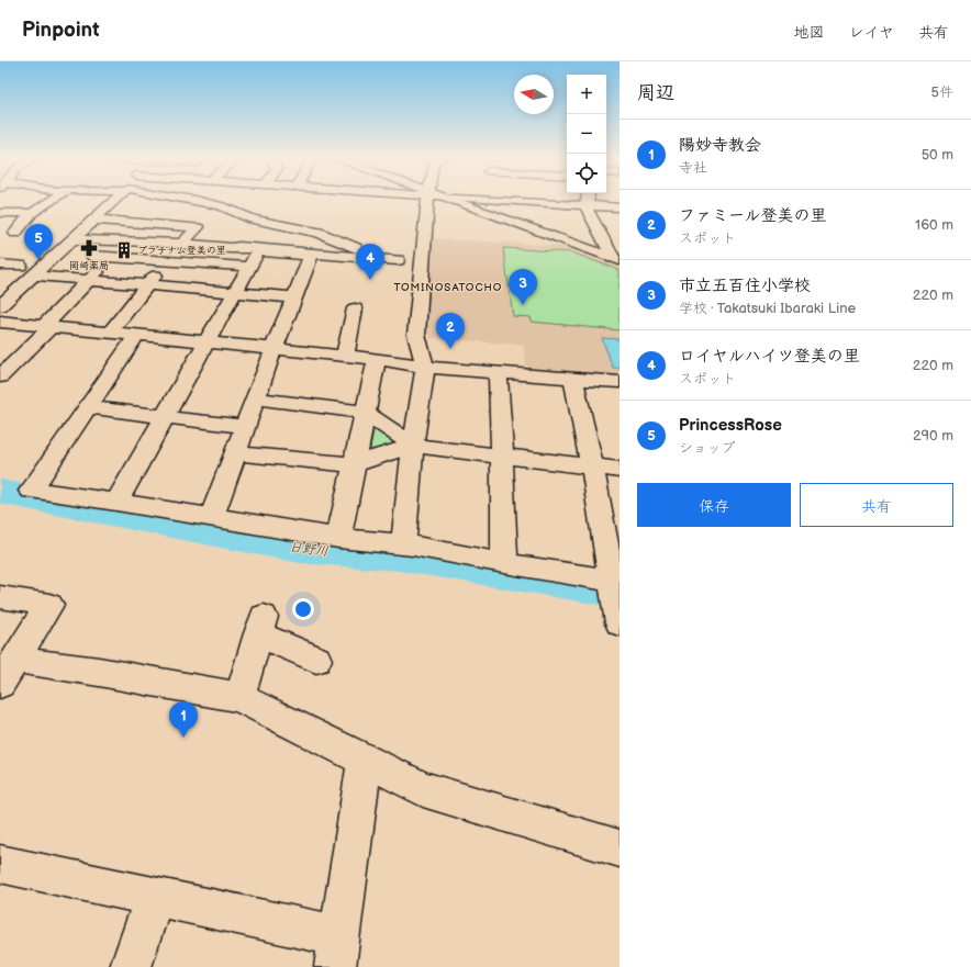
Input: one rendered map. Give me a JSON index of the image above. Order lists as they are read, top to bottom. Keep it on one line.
{"districts":["TOMINOSATOCHO"],"water":["日野川"],"places":{"pharmacy":["岡崎薬局"],"building":["プラチナム登美の里"]},"north":"left","page":{"header":"Pinpoint","nav":["地図","レイヤ","共有"],"heading":["周辺","5件"],"map_buttons":["+","−"],"list":[{"mark":"1","name":"陽妙寺教会","note":"寺社","value":"50 m"},{"mark":"2","name":"ファミール登美の里","note":"スポット","value":"160 m"},{"mark":"3","name":"市立五百住小学校","note":"学校 · Takatsuki Ibaraki Line","value":"220 m"},{"mark":"4","name":"ロイヤルハイツ登美の里","note":"スポット","value":"220 m"},{"mark":"5","name":"PrincessRose","note":"ショップ","value":"290 m"}],"pins":["5","4","3","2","1"],"buttons":["保存","共有"]}}
